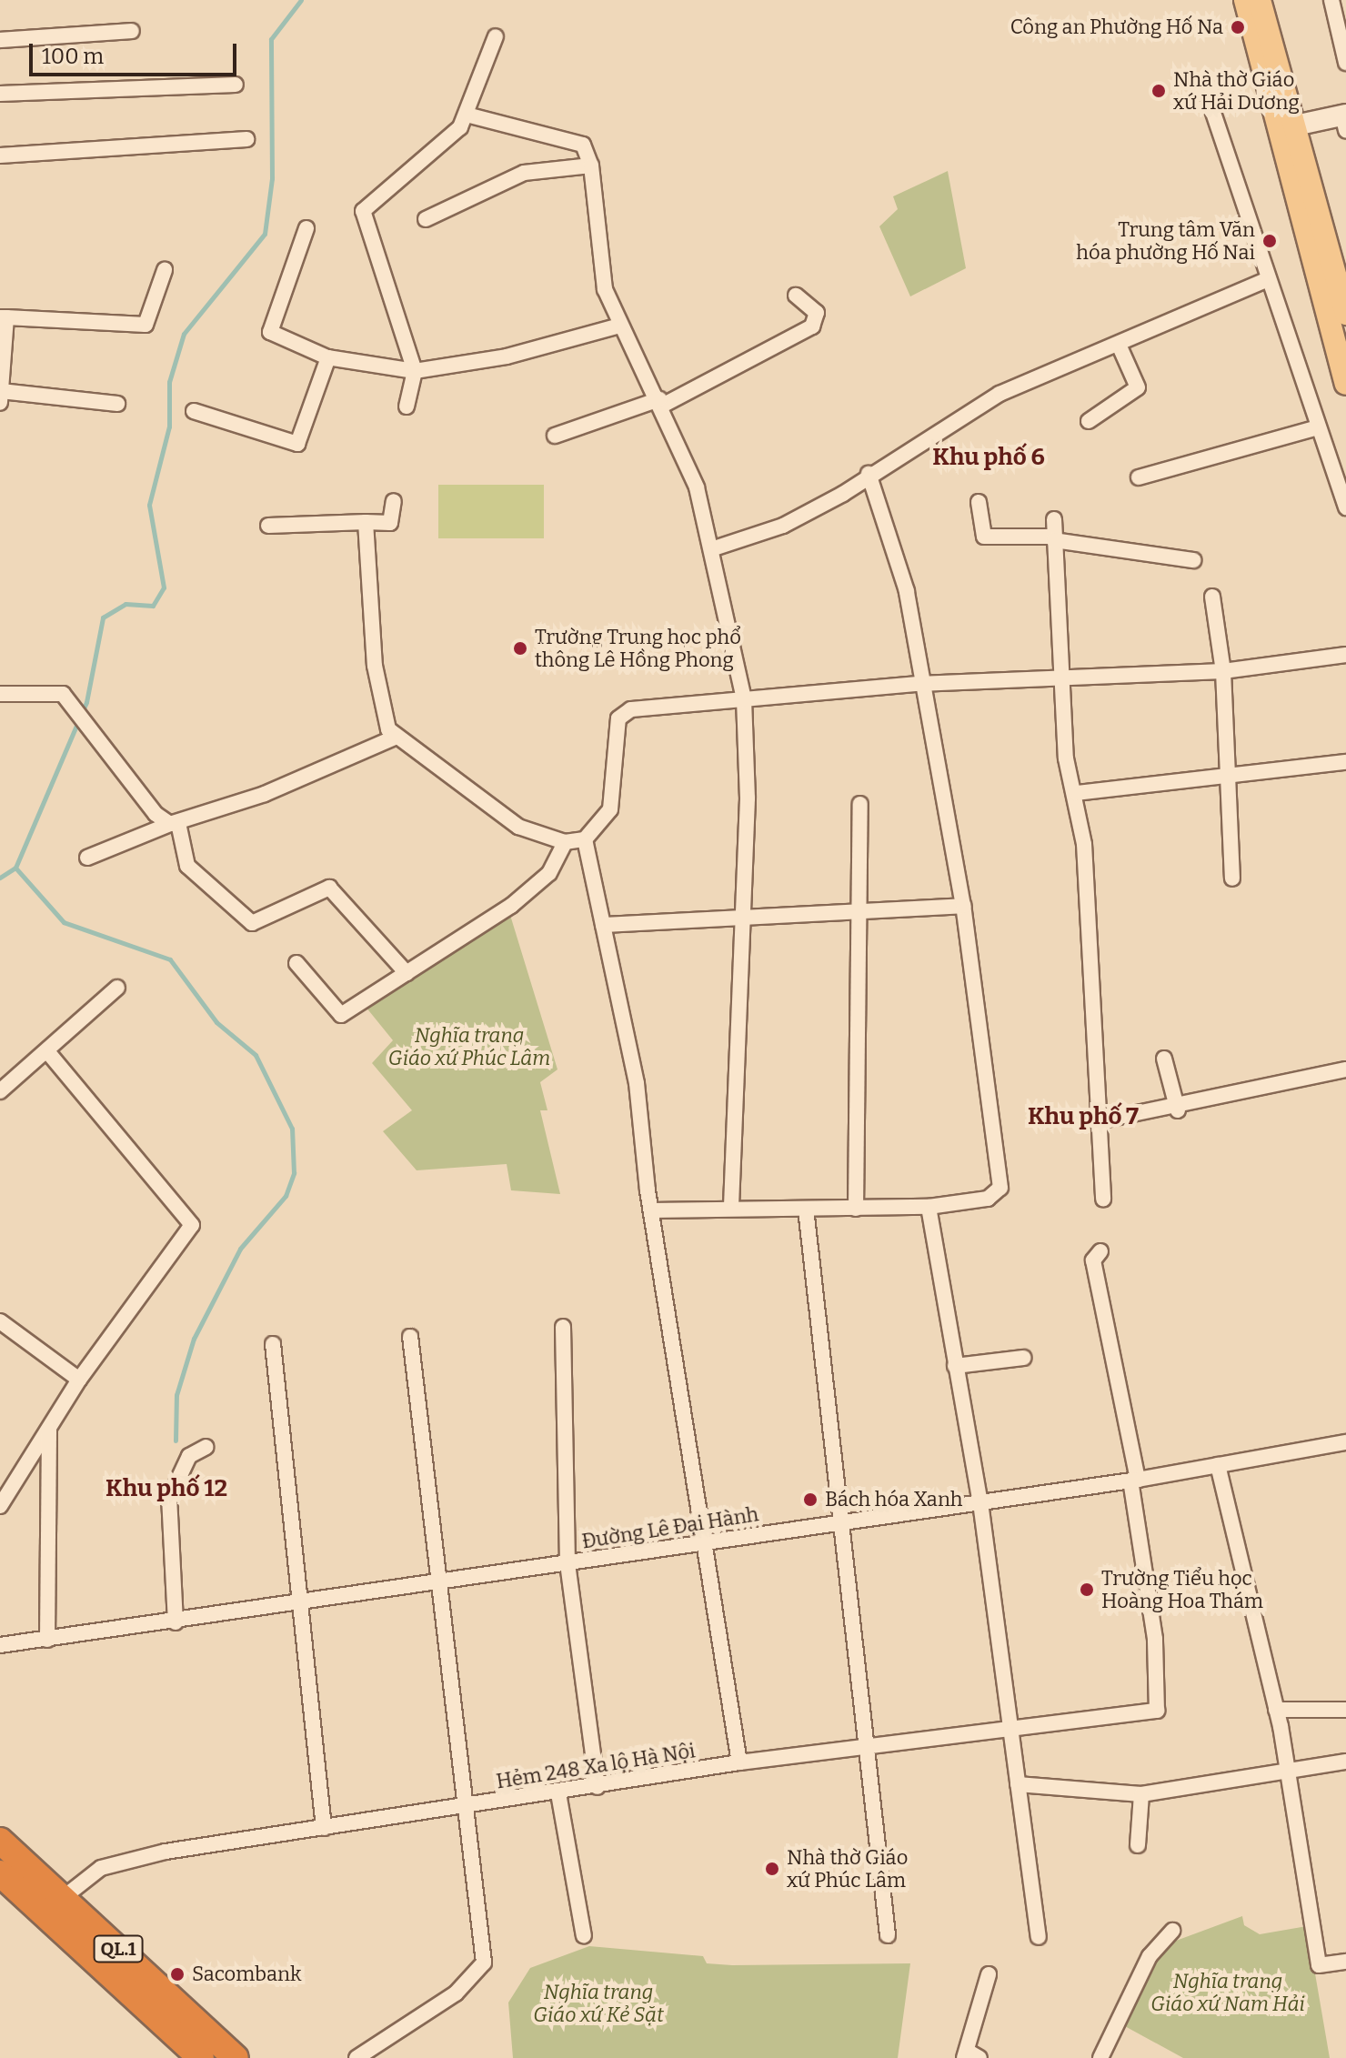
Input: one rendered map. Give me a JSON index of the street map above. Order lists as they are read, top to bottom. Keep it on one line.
{"streets":{"highway":["QL.1"],"street":["Đường Lê Đại Hành","Hẻm 248 Xa lộ Hà Nội"]},"crossings":[["Đường Lê Đại Hành","Hẻm 248 Xa lộ Hà Nội"],["Hẻm 248 Xa lộ Hà Nội","QL.1"]],"districts":["Khu phố 6","Khu phố 7","Khu phố 12"],"parks":["Nghĩa trang Giáo xứ Phúc Lâm","Nghĩa trang Giáo xứ Nam Hải","Nghĩa trang Giáo xứ Kẻ Sặt"],"places":["Công an Phường Hố Na","Nhà thờ Giáo xứ Hải Dương","Trung tâm Văn hóa phường Hố Nai","Trường Trung học phổ thông Lê Hồng Phong","Bách hóa Xanh","Trường Tiểu học Hoàng Hoa Thám","Nhà thờ Giáo xứ Phúc Lâm","Sacombank"],"scale_bar":"100 m"}
